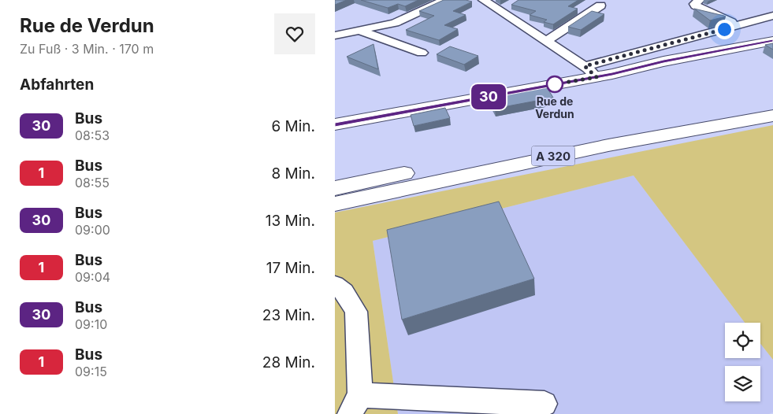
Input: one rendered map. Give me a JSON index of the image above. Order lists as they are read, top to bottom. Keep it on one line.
{"streets":{"main road":["A 320"]},"places":["Rue de Verdun"],"lines":["bus line 30"],"page":{"heading":[["Rue de Verdun","Zu Fuß · 3 Min. · 170 m"],"Abfahrten"],"on_map":"30","list":[{"mark":"30","name":"Bus","note":"08:53","value":"6 Min."},{"mark":"1","name":"Bus","note":"08:55","value":"8 Min."},{"mark":"30","name":"Bus","note":"09:00","value":"13 Min."},{"mark":"1","name":"Bus","note":"09:04","value":"17 Min."},{"mark":"30","name":"Bus","note":"09:10","value":"23 Min."},{"mark":"1","name":"Bus","note":"09:15","value":"28 Min."}]}}
